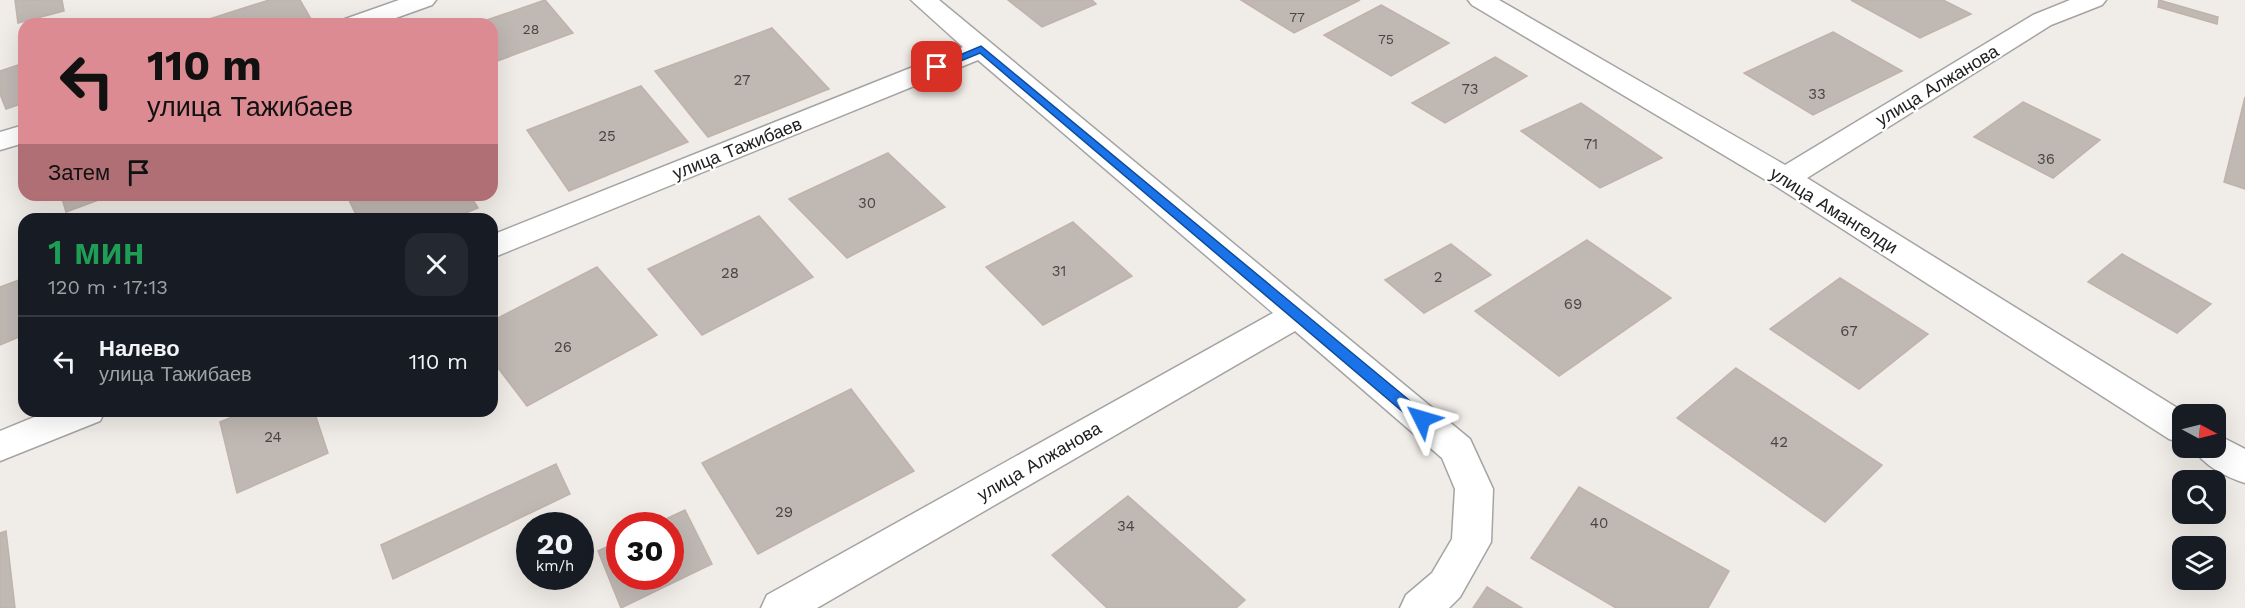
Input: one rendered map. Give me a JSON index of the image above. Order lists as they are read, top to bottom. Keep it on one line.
{"streets":{"street":["улица Алжанова","улица Тажибаев","улица Амангелди"]},"crossings":[["улица Алжанова","улица Амангелди"]],"house_numbers":["77","28","75","27","73","33","25","71","36","30","31","28","2","69","67","26","24","42","29","40","34"],"north":"right","page":{"turn":["110 m","улица Тажибаев"],"then":"Затем","heading":["1 мин","120 m · 17:13"],"list":[{"name":"Налево","note":"улица Тажибаев","value":"110 m"}],"speed":"20 km/h","limit":"30"}}
